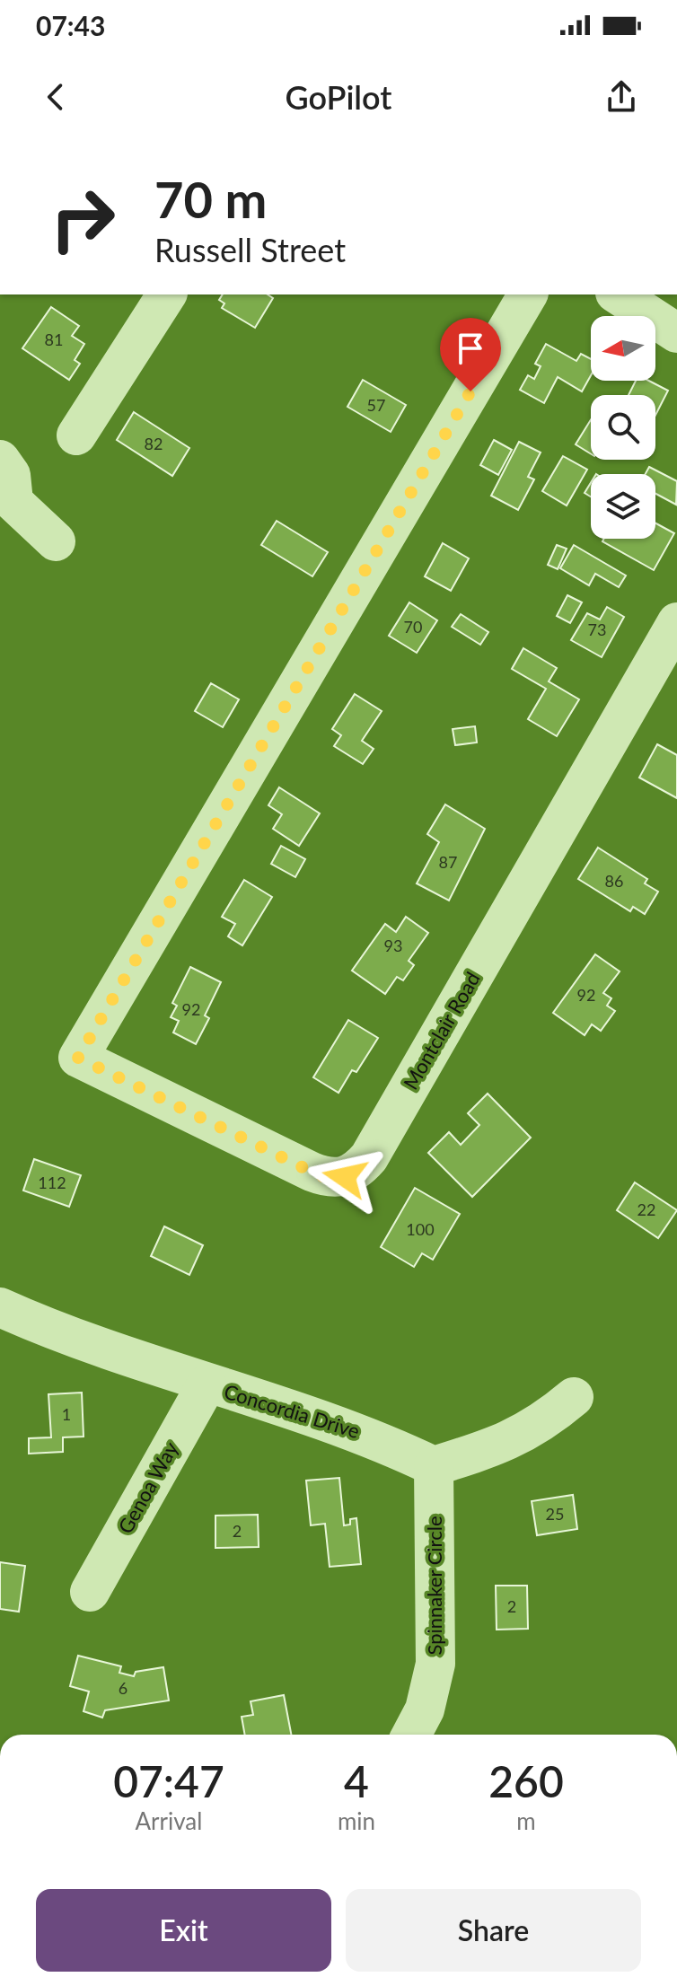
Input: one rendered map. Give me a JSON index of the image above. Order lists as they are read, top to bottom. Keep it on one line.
{"streets":{"street":["Montclair Road","Concordia Drive","Genoa Way","Spinnaker Circle"]},"crossings":[["Concordia Drive","Genoa Way"],["Concordia Drive","Spinnaker Circle"]],"house_numbers":["81","57","82","70","73","87","86","93","92","92","112","22","100","1","25","2","2","6"],"north":"left","page":{"status":"07:43","header":"GoPilot","turn":["70 m","Russell Street"],"eta":["07:47","Arrival","4","min","260","m"],"buttons":["Exit","Share"]}}
